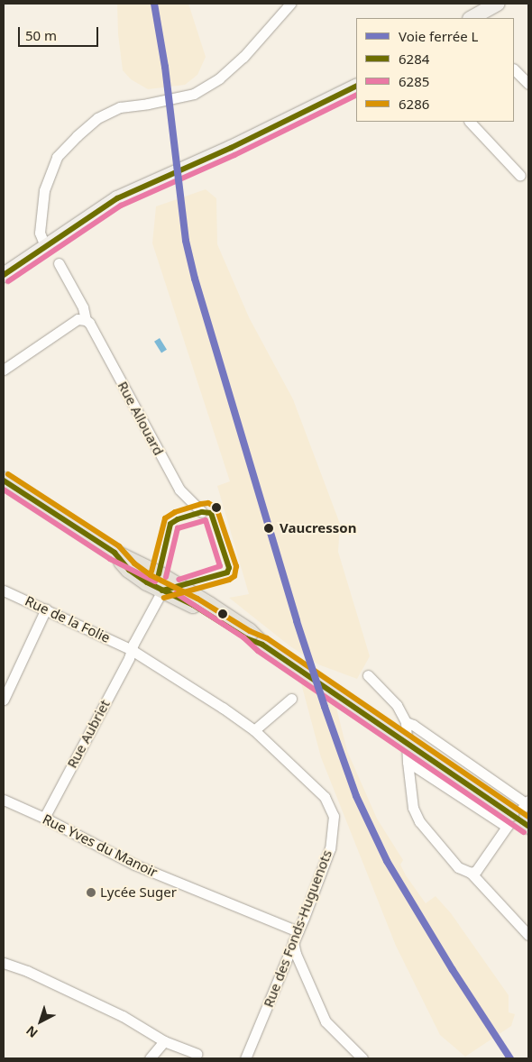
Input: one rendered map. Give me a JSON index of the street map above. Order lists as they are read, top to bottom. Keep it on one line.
{"streets":{"street":["Rue Allouard","Rue de la Folie","Rue Aubriet","Rue Yves du Manoir","Rue des Fonds-Huguenots"]},"crossings":[["Rue de la Folie","Rue Aubriet"],["Rue de la Folie","Rue des Fonds-Huguenots"],["Rue Aubriet","Rue Yves du Manoir"],["Rue Aubriet","Rue des Fonds-Huguenots"],["Rue Yves du Manoir","Rue des Fonds-Huguenots"]],"places":["Vaucresson","Lycée Suger"],"lines":["rail line L","transit line 6284","transit line 6285","transit line 6286"],"legend":["Voie ferrée L","6284","6285","6286"],"scale_bar":"50 m","north":"bottom left"}
